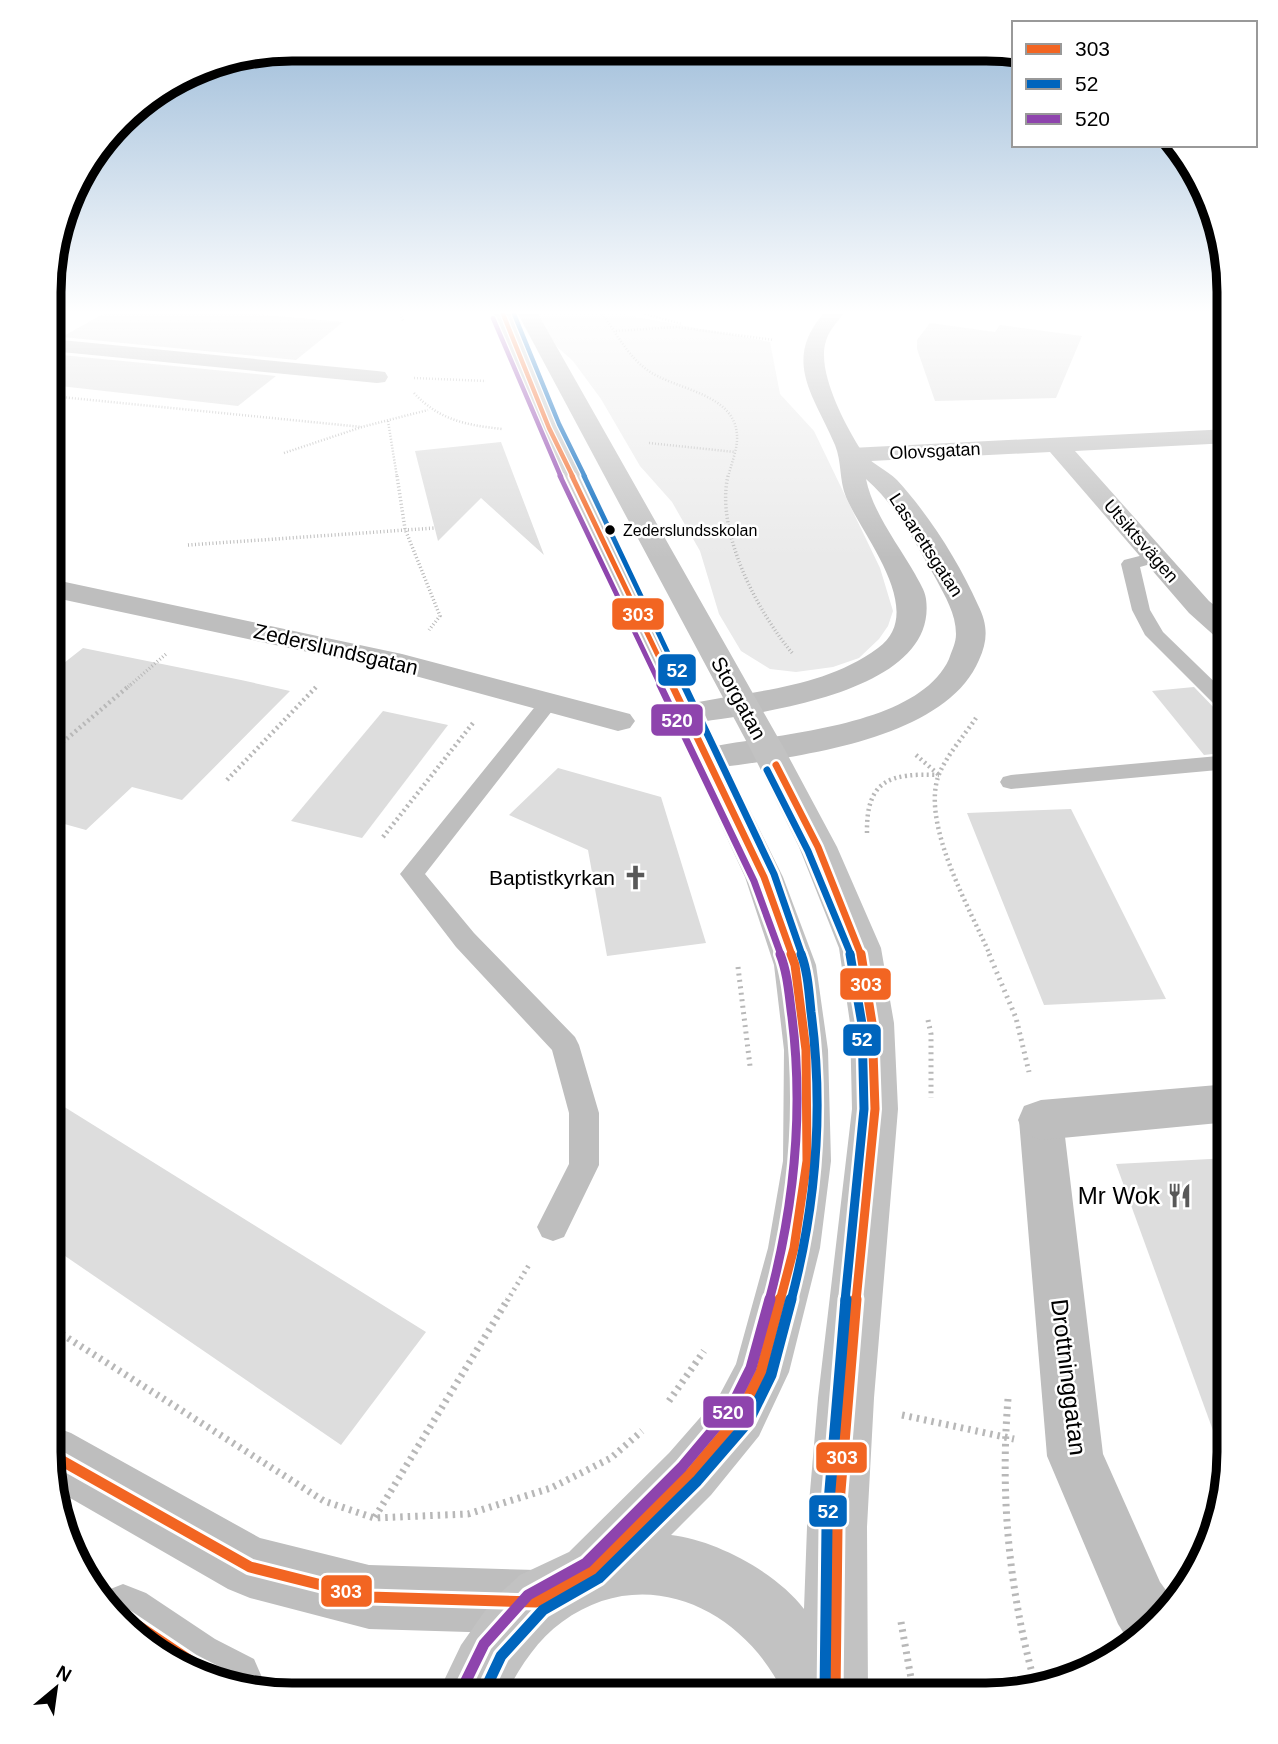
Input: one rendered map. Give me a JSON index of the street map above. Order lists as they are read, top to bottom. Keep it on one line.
{"streets":{"main road":["Storgatan"],"street":["Olovsgatan","Utsiktsvägen","Lasarettsgatan","Zederslundsgatan","Drottninggatan"]},"crossings":[["Olovsgatan","Utsiktsvägen"],["Olovsgatan","Lasarettsgatan"],["Lasarettsgatan","Storgatan"]],"places":{"other":["Zederslundsskolan"],"church":["Baptistkyrkan"],"restaurant":["Mr Wok"]},"lines":["transit line 303","transit line 52","transit line 520"],"legend":["303","52","520"],"north":"top right"}
